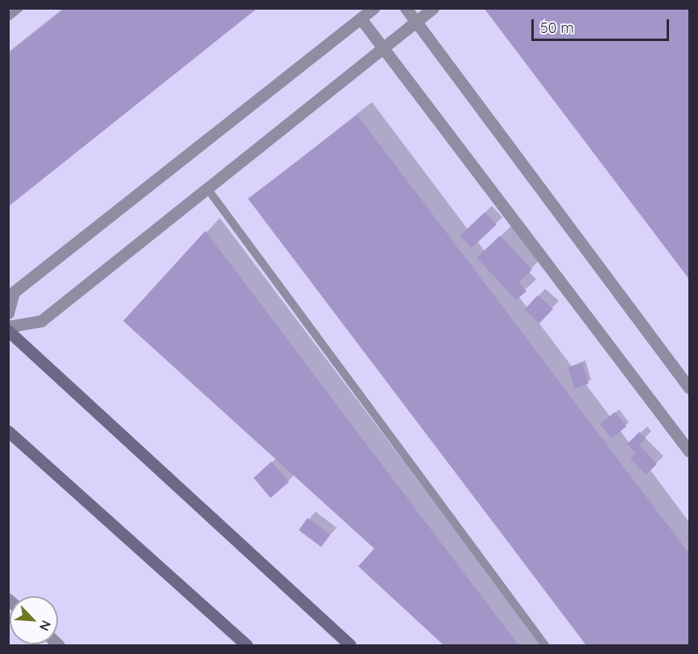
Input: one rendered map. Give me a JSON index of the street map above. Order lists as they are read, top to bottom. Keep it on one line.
{"scale_bar":"50 m","north":"bottom right"}
